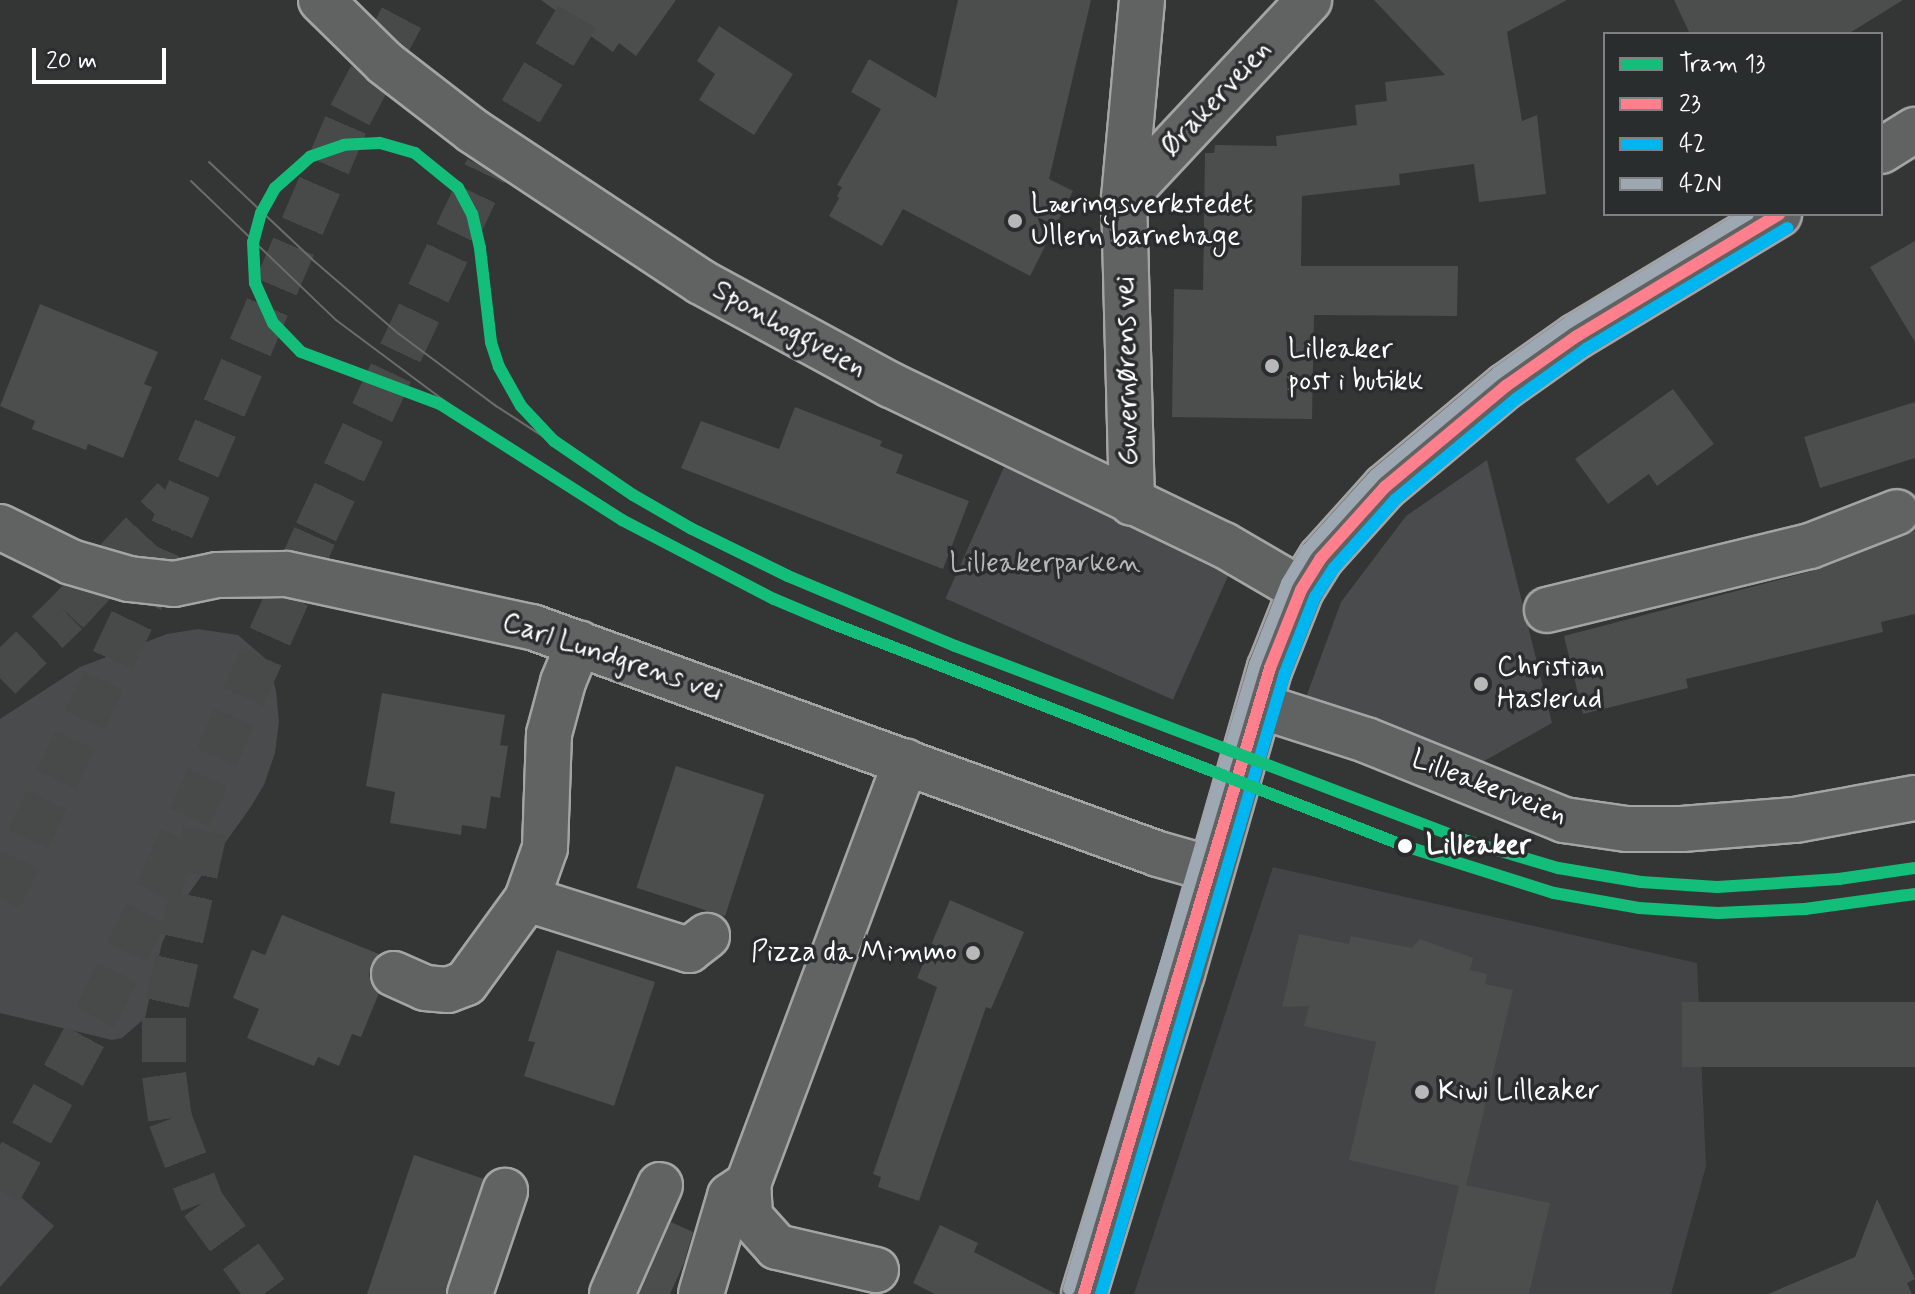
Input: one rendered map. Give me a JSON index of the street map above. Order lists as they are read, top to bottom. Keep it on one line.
{"streets":{"street":["Ørakerveien","Sponhoggveien","Guvernørens vei","Carl Lundgrens vei","Lilleakerveien"]},"crossings":[["Ørakerveien","Guvernørens vei"],["Sponhoggveien","Guvernørens vei"]],"parks":["Lilleakerparken"],"places":["Læringsverkstedet Ullern barnehage","Lilleaker post i butikk","Christian Haslerud","Lilleaker","Pizza da Mimmo","Kiwi Lilleaker"],"lines":["tram line 13","transit line 23","transit line 42N","transit line 42"],"legend":["Tram 13","23","42","42N"],"scale_bar":"20 m"}
